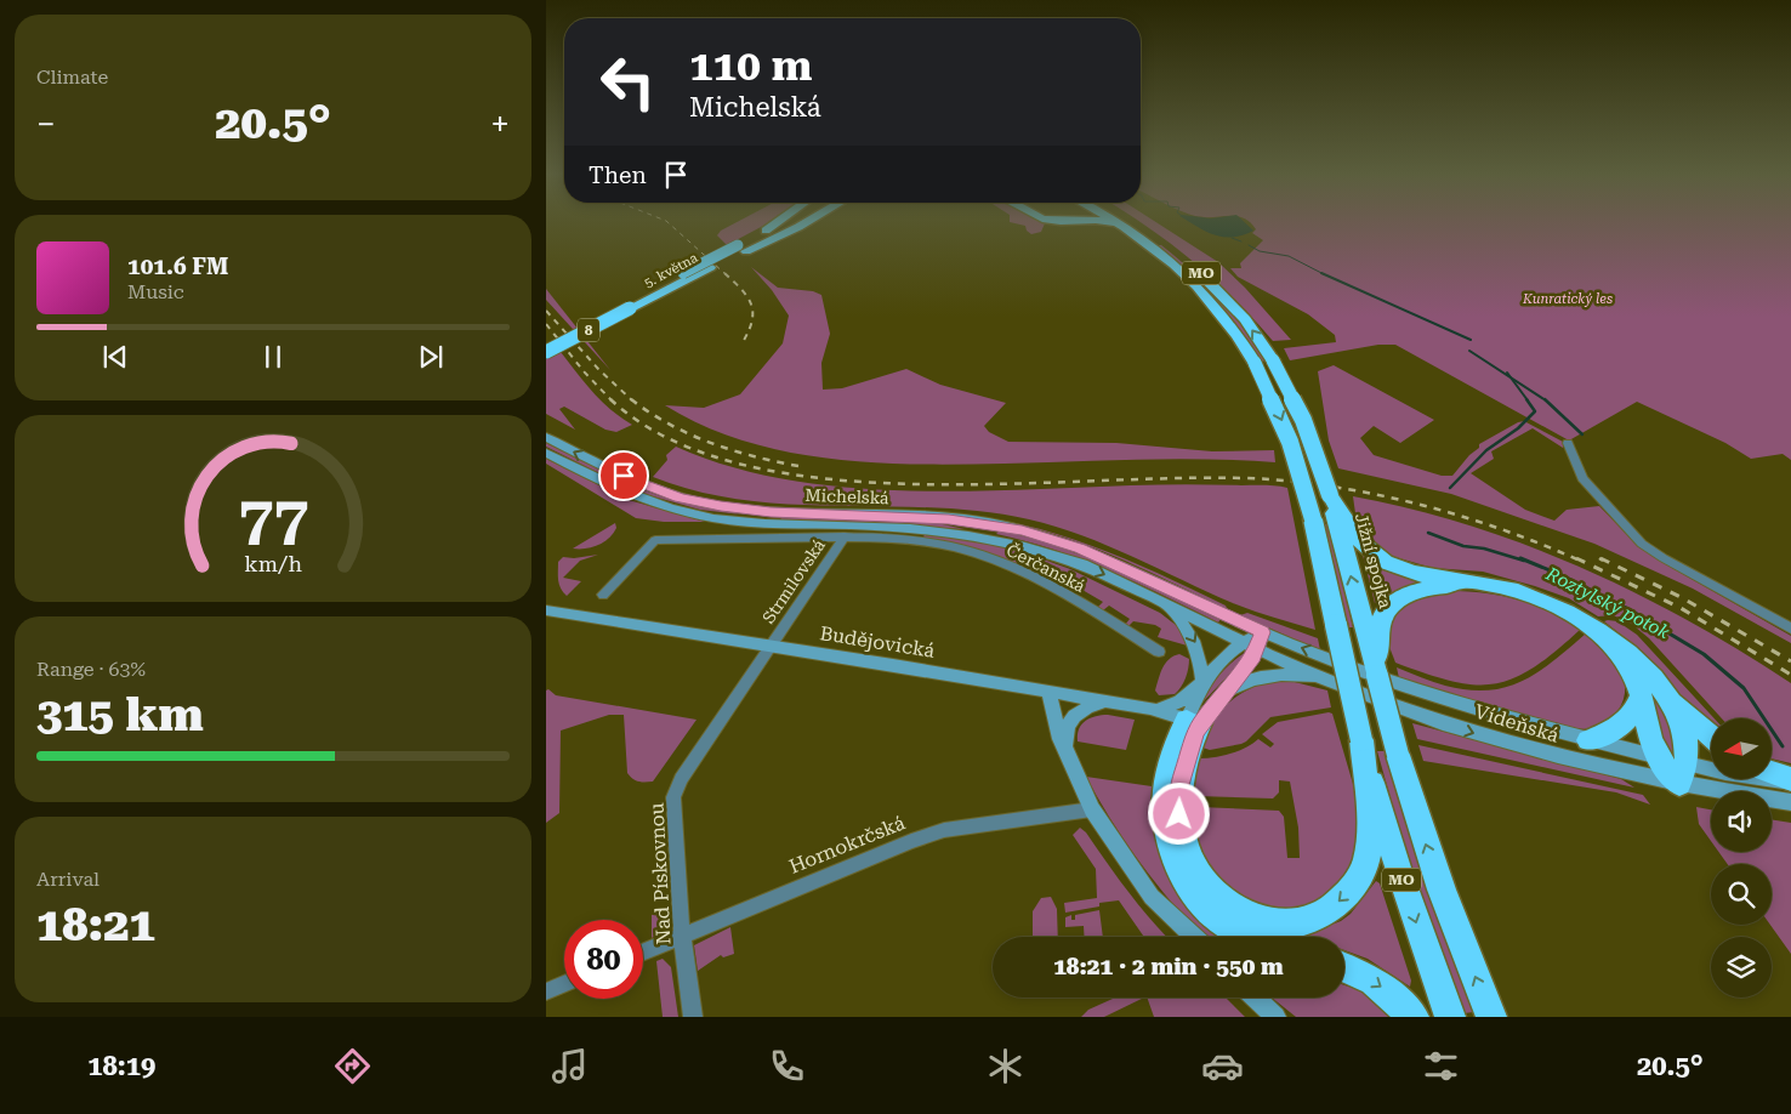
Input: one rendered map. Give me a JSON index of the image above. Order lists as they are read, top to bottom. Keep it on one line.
{"streets":{"highway":["5. května","MO","8","Jižní spojka"],"main road":["Michelská","Budějovická","Vídeňská"],"street":["Čerčanská","Strmilovská","Hornokrčská","Nad Pískovnou"]},"crossings":[["MO","Jižní spojka"],["Michelská","Vídeňská"],["Čerčanská","Strmilovská"],["Strmilovská","Budějovická"],["Strmilovská","Nad Pískovnou"],["Budějovická","Nad Pískovnou"],["Hornokrčská","Nad Pískovnou"]],"water":["Roztylský potok"],"parks":["Kunratický les"],"north":"left","page":{"tile":["Climate",["Range · 63%","315 km"],["Arrival","18:21"]],"turn":["110 m","Michelská"],"heat":["−","20.5°","+"],"then":"Then","song":["101.6 FM","Music"],"limit":"80","trip":"18:21 · 2 min · 550 m","tabs":["18:19","20.5°"],"gauge":["77","km/h"]}}
